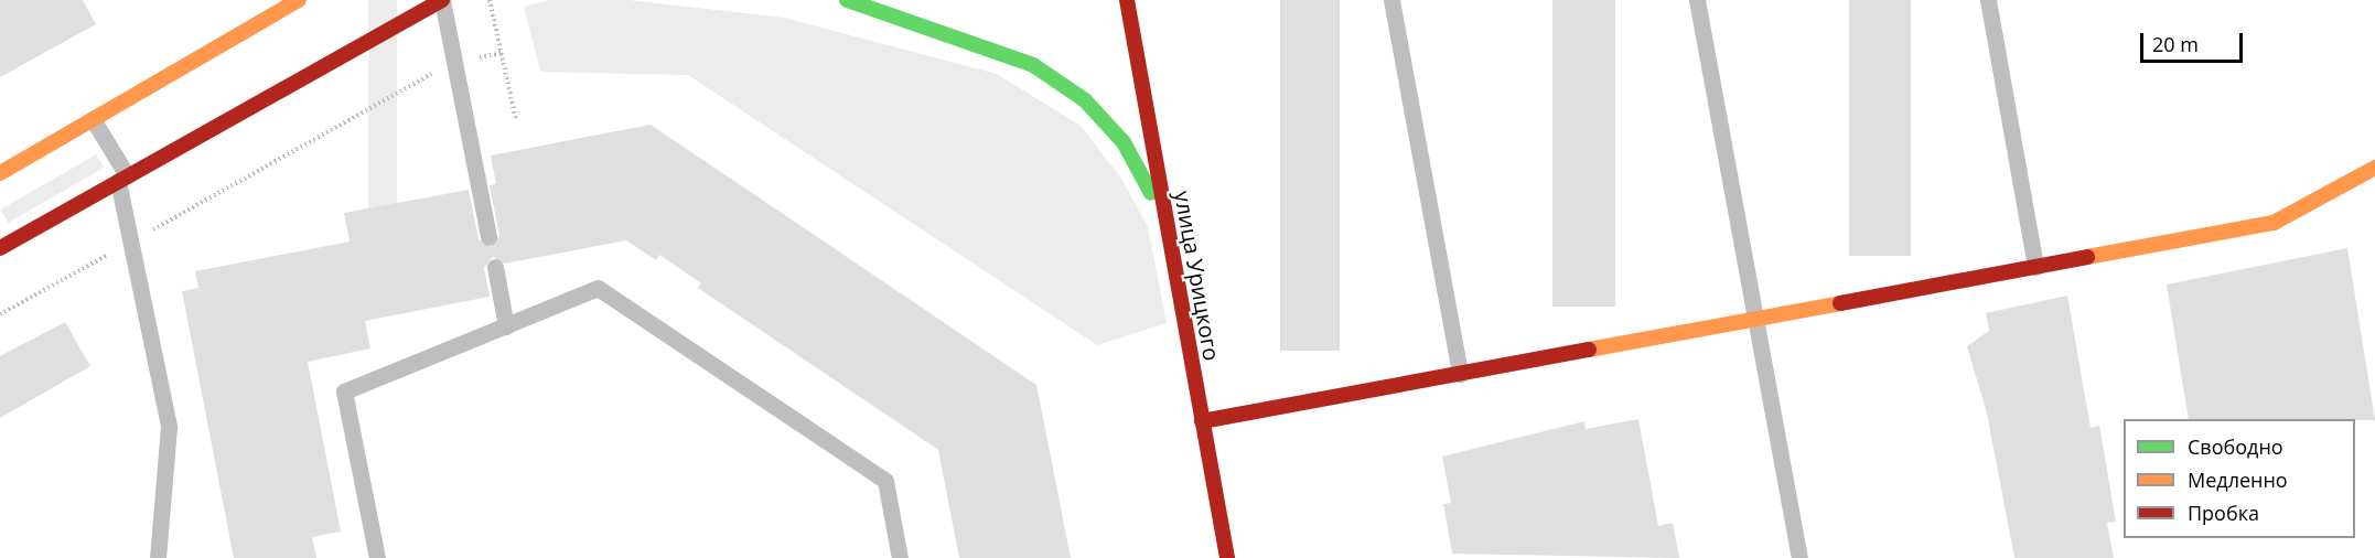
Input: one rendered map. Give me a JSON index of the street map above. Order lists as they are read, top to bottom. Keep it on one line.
{"streets":{"street":["улица Урицкого"]},"legend":["Свободно","Медленно","Пробка"],"scale_bar":"20 m"}
